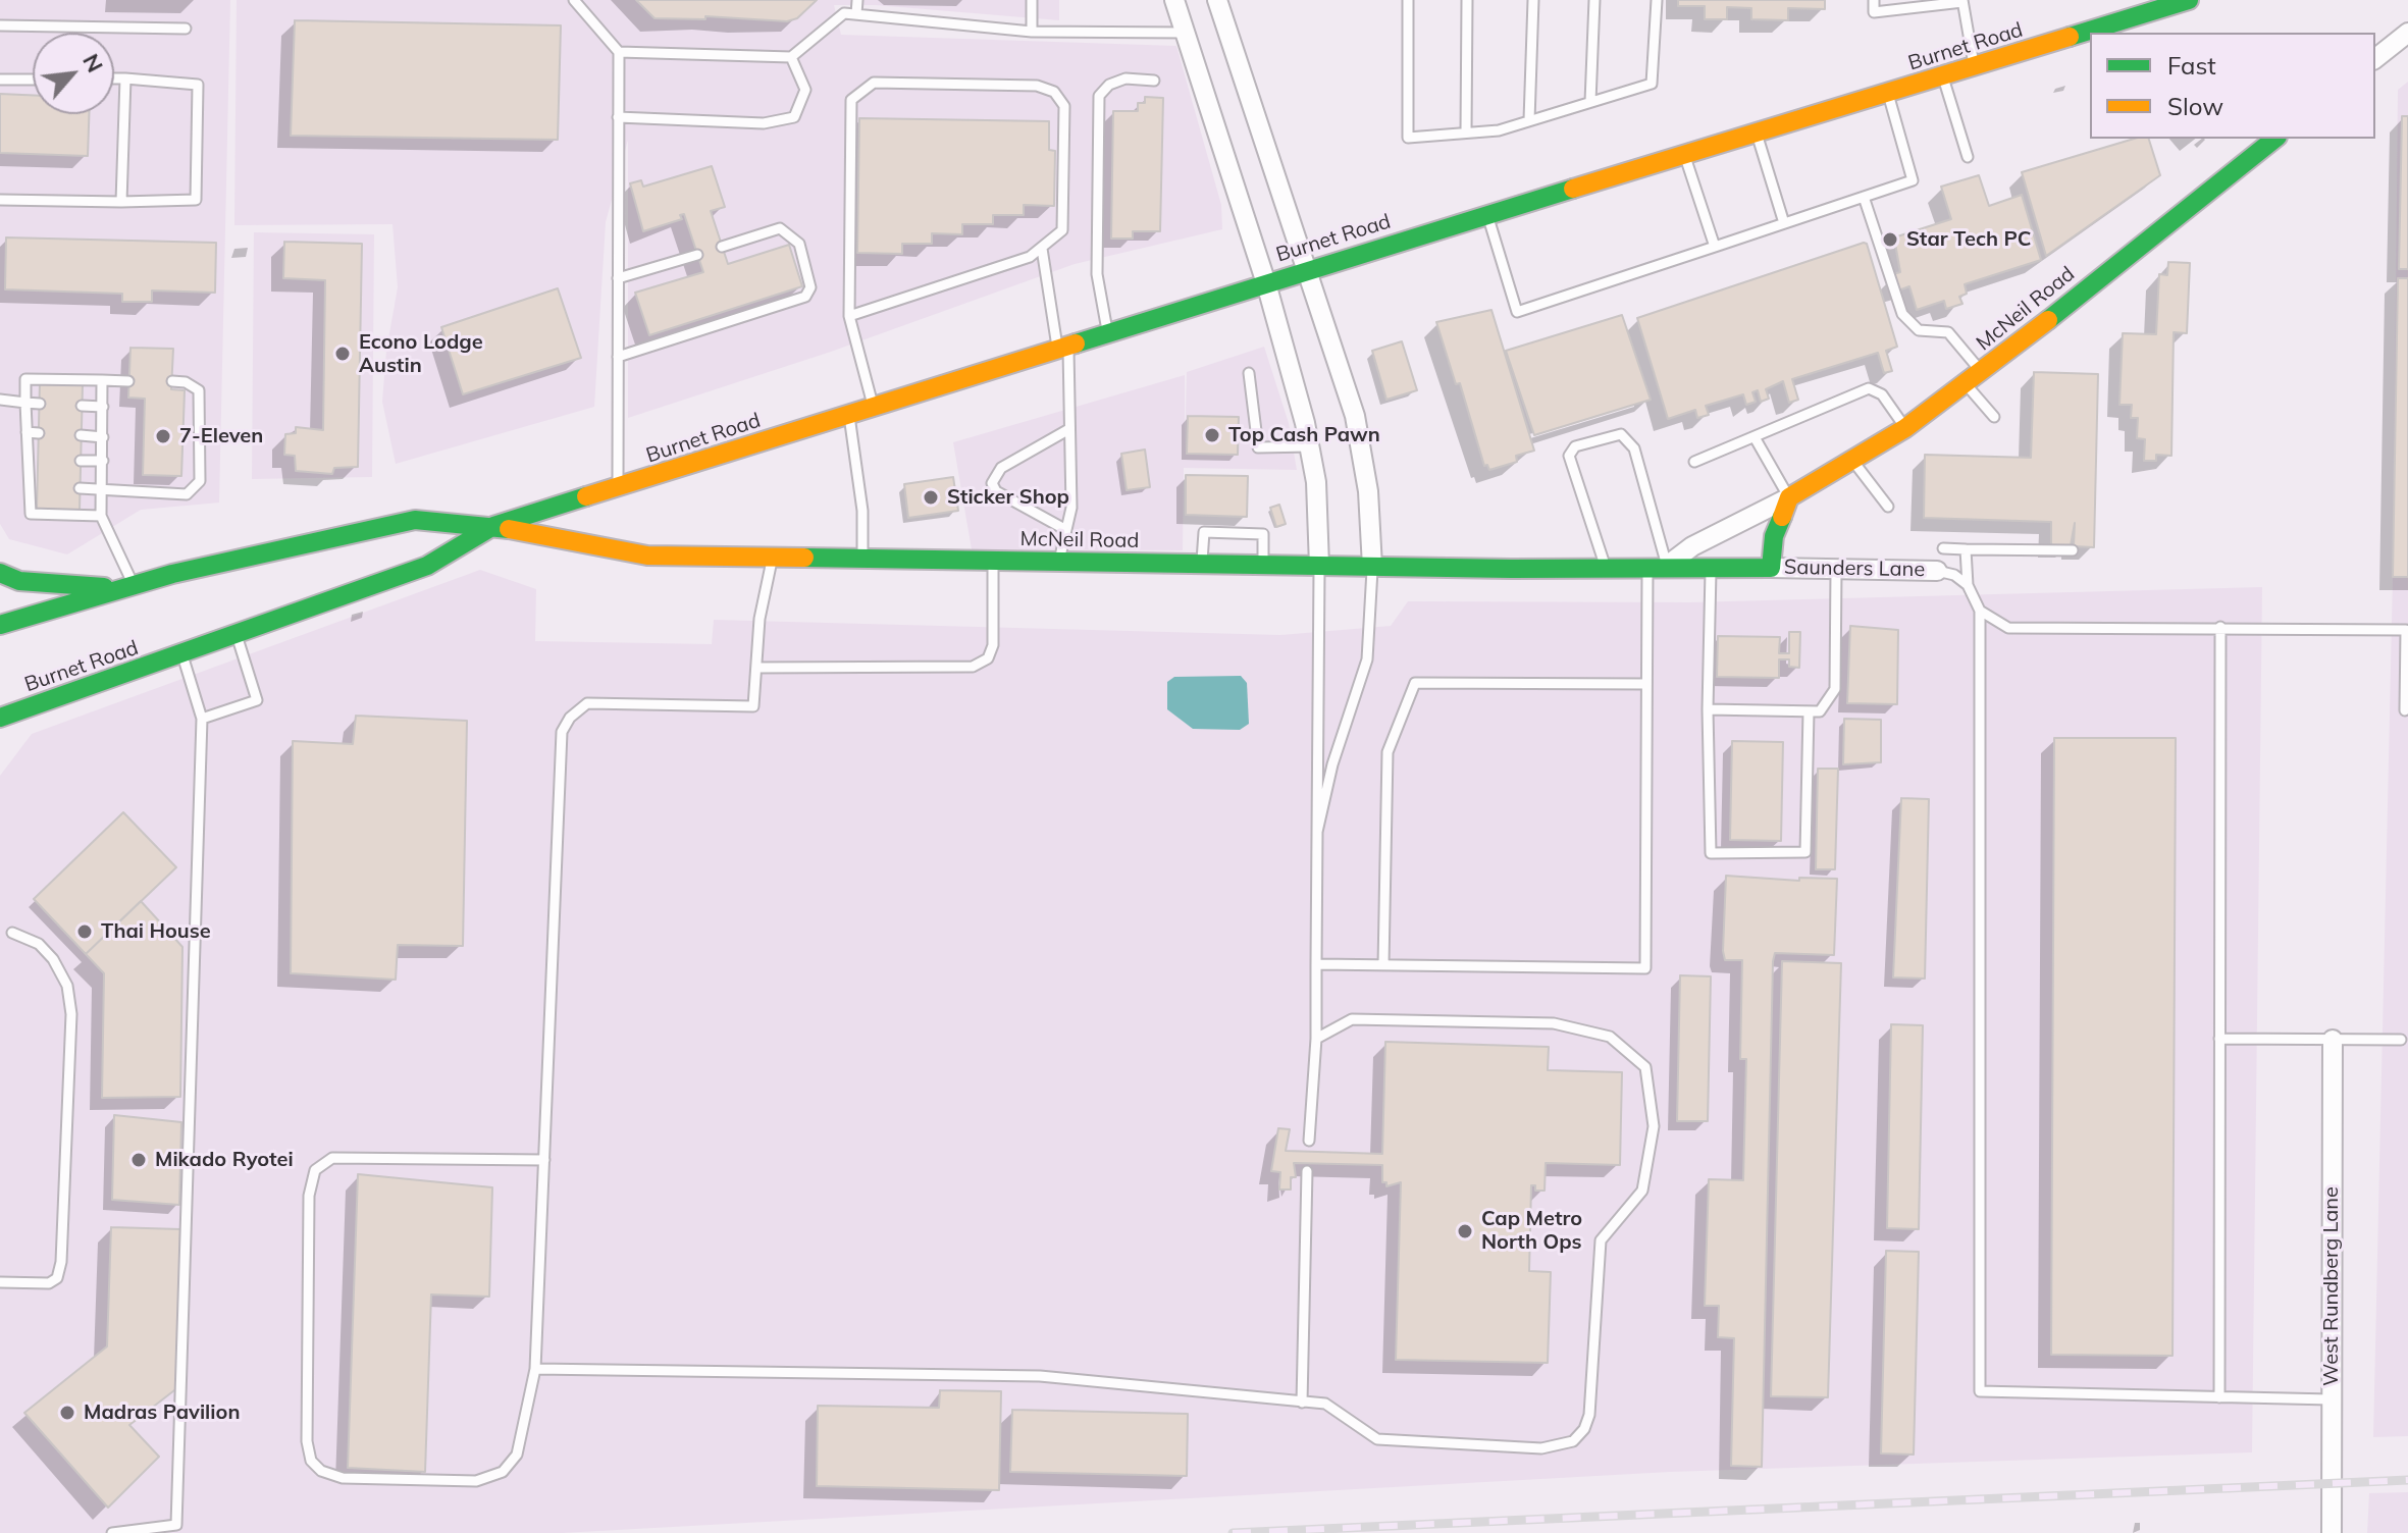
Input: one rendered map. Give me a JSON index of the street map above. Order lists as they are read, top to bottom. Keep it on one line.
{"streets":{"main road":["Burnet Road","McNeil Road"],"street":["Saunders Lane","West Rundberg Lane"]},"crossings":[["Burnet Road","McNeil Road"],["McNeil Road","Saunders Lane"]],"places":["Star Tech PC","Econo Lodge Austin","Top Cash Pawn","7-Eleven","Sticker Shop","Thai House","Mikado Ryotei","Cap Metro North Ops","Madras Pavilion"],"legend":["Fast","Slow"],"north":"top right"}
